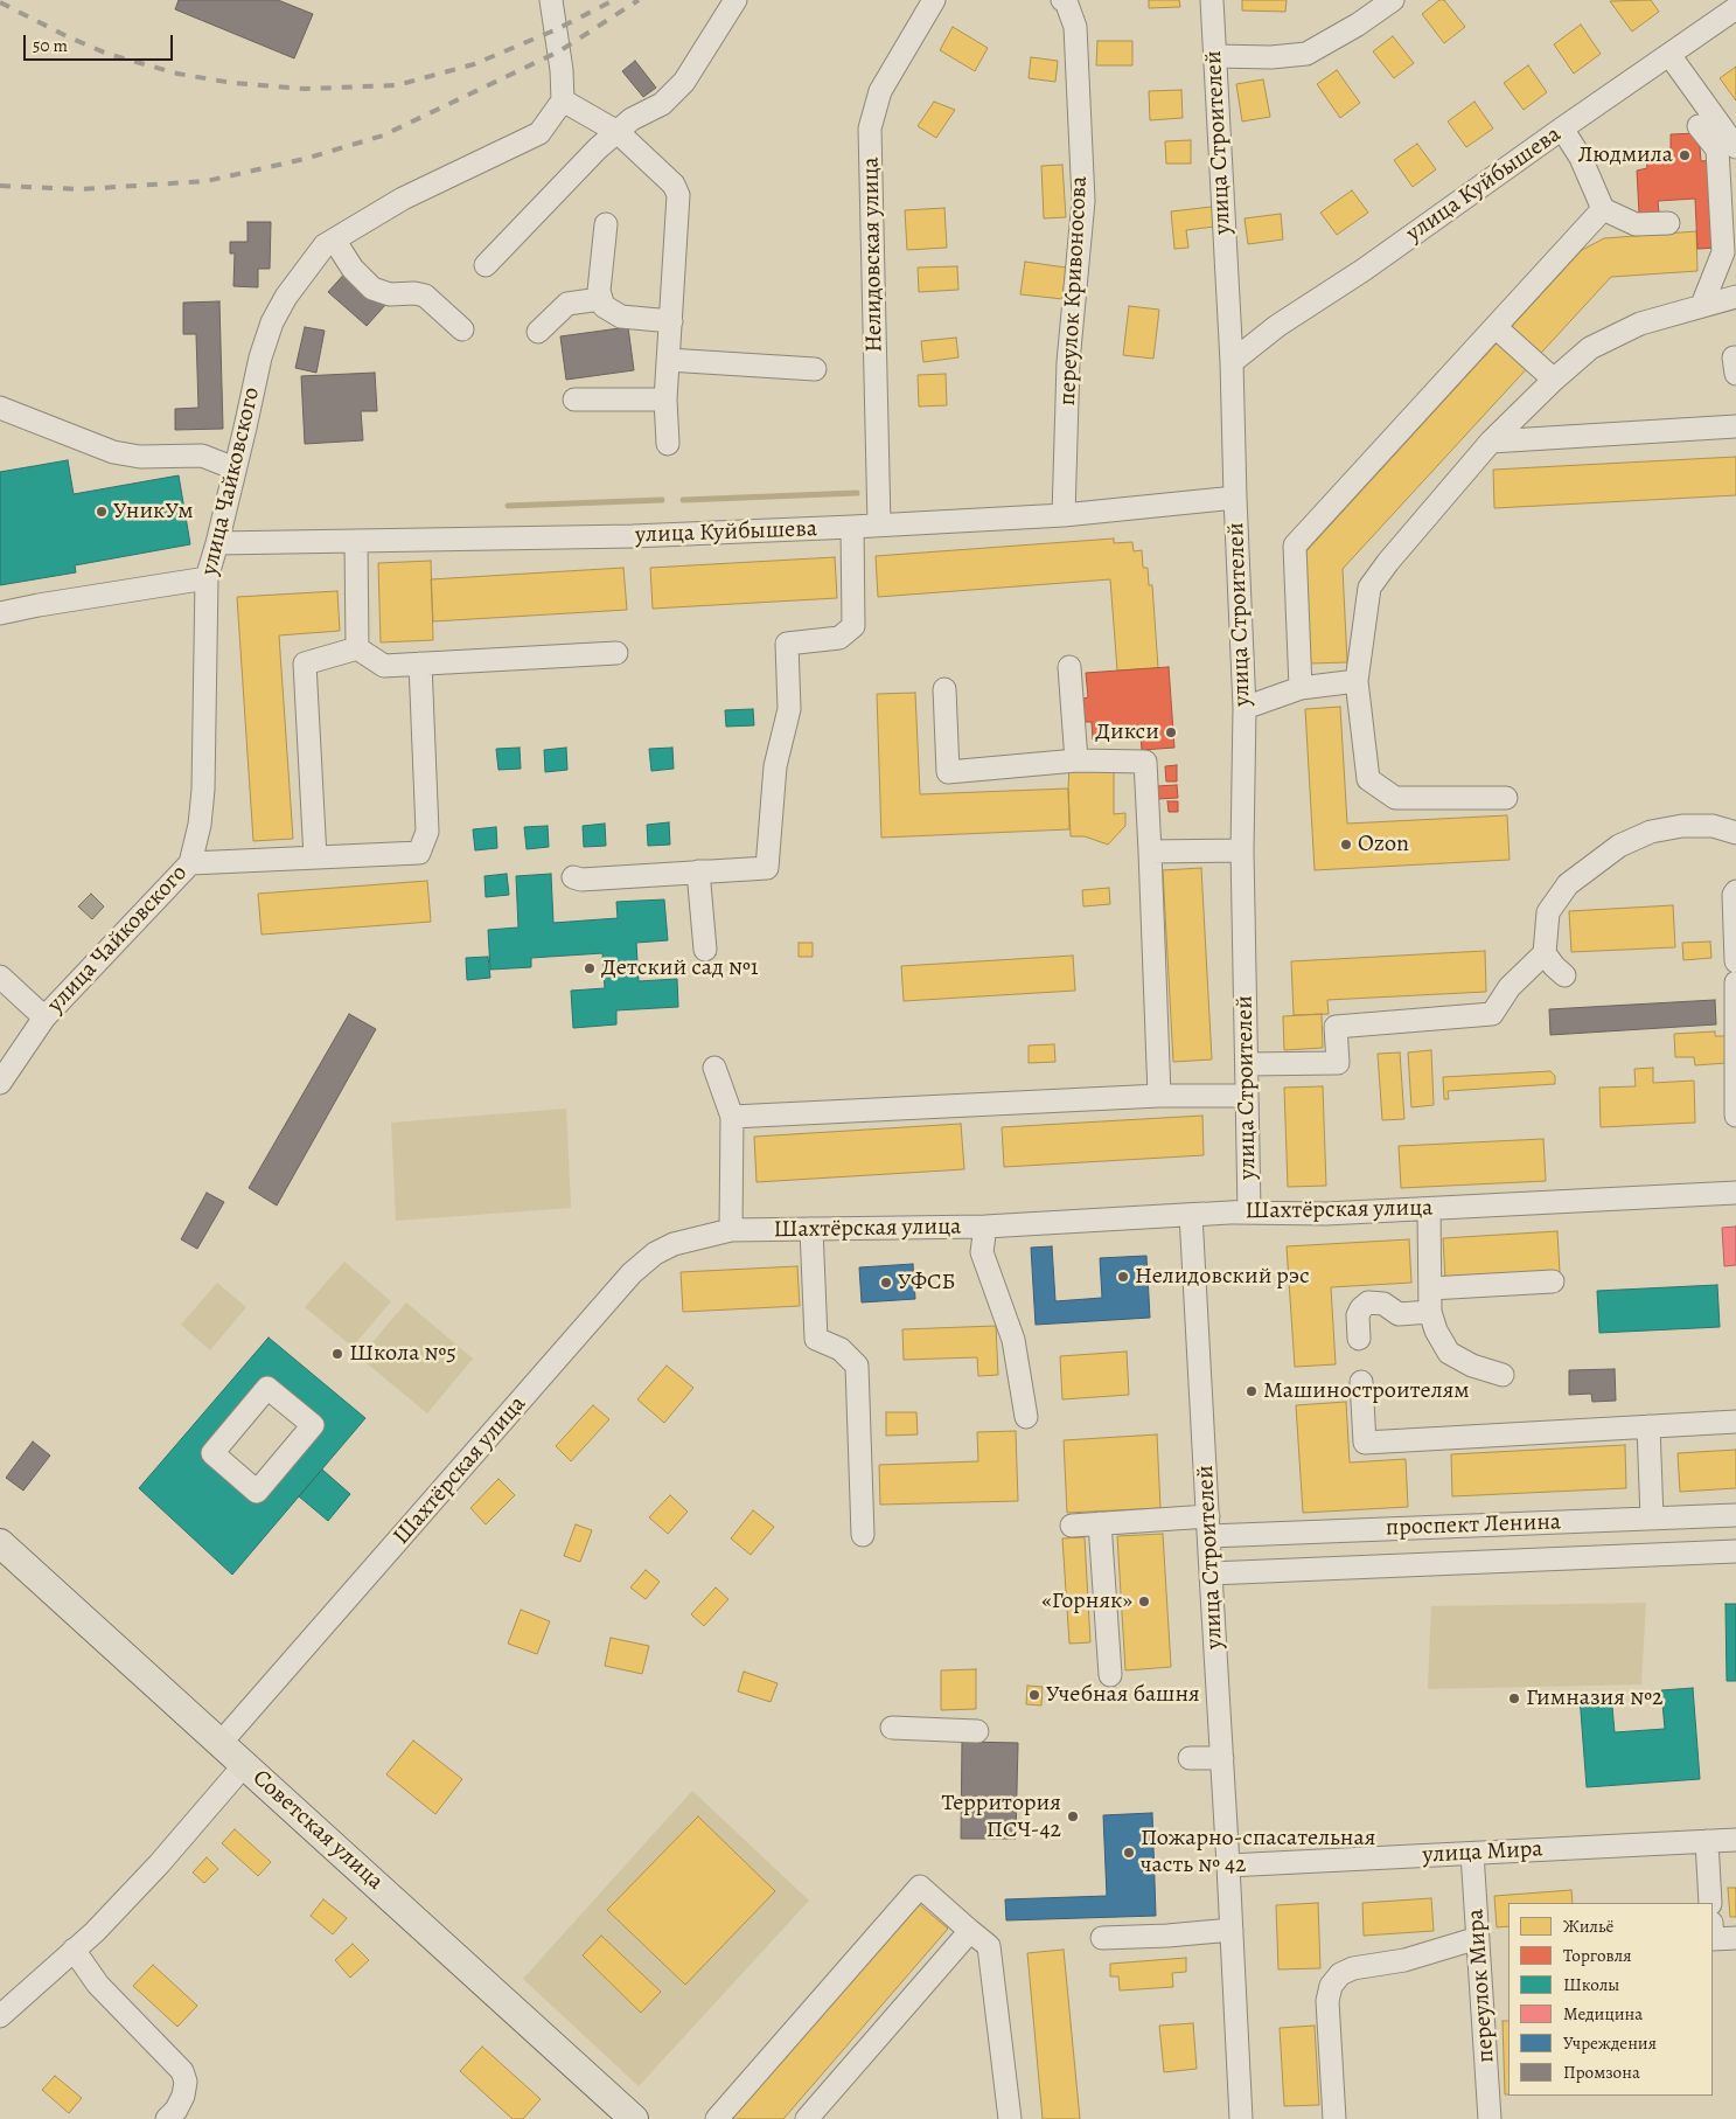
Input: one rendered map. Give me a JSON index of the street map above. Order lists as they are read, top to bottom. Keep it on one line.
{"streets":{"main road":["Советская улица"],"street":["улица Строителей","улица Куйбышева","Нелидовская улица","переулок Кривоносова","улица Чайковского","Шахтёрская улица","проспект Ленина","улица Мира","переулок Мира"]},"crossings":[["улица Строителей","улица Куйбышева"],["улица Строителей","Шахтёрская улица"],["улица Строителей","проспект Ленина"],["улица Строителей","улица Мира"],["улица Куйбышева","Нелидовская улица"],["улица Куйбышева","переулок Кривоносова"],["улица Куйбышева","улица Чайковского"],["Шахтёрская улица","Советская улица"],["улица Мира","переулок Мира"]],"places":["Людмила","УникУм","Дикси","Ozon","Детский сад №1","Нелидовский рэс","УФСБ","Школа №5","Машиностроителям","«Горняк»","Учебная башня","Гимназия №2","Территория ПСЧ-42","Пожарно-спасательная часть № 42"],"legend":["Жильё","Торговля","Школы","Медицина","Учреждения","Промзона"],"scale_bar":"50 m"}
